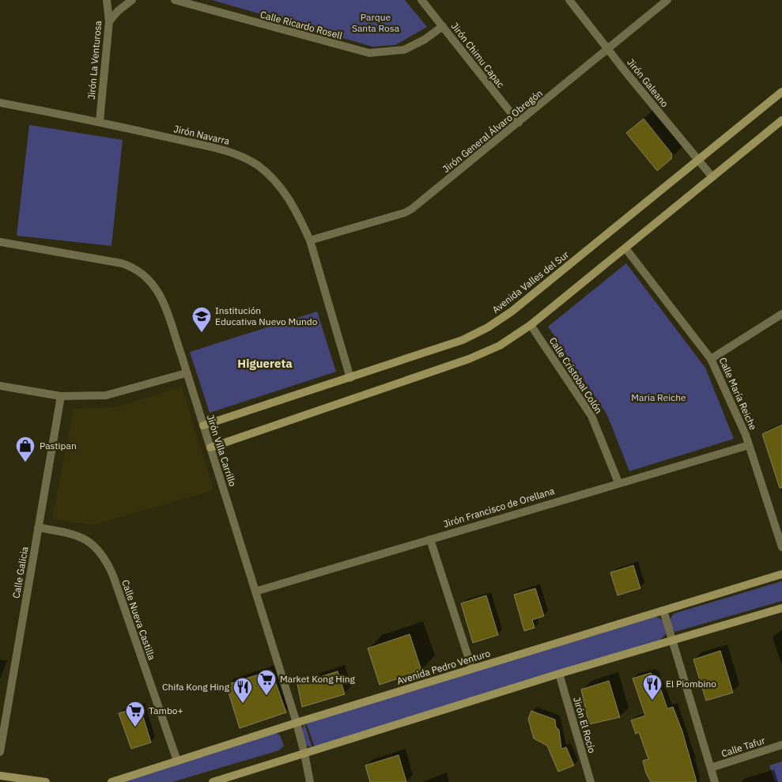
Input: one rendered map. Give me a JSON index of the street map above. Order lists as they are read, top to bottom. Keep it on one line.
{"streets":{"main road":["Avenida Valles del Sur","Avenida Pedro Venturo"],"street":["Calle Ricardo Rosell","Jirón Chimu Capac","Jirón La Venturosa","Jirón Galeano","Jirón General Álvaro Obregón","Jirón Navarra","Calle Cristobal Colón","Calle María Reiche","Jirón Villa Carrillo","Jirón Francisco de Orellana","Calle Galicia","Calle Nueva Castilla","Jirón El Rocío","Calle Tafur"]},"crossings":[["Calle Ricardo Rosell","Jirón Chimu Capac"],["Jirón Chimu Capac","Jirón General Álvaro Obregón"],["Jirón La Venturosa","Jirón Navarra"],["Jirón Galeano","Jirón General Álvaro Obregón"],["Jirón Galeano","Avenida Valles del Sur"],["Jirón General Álvaro Obregón","Jirón Navarra"],["Jirón Navarra","Avenida Valles del Sur"],["Avenida Valles del Sur","Jirón Villa Carrillo"],["Calle Cristobal Colón","Jirón Francisco de Orellana"],["Calle María Reiche","Jirón Francisco de Orellana"],["Jirón Villa Carrillo","Jirón Francisco de Orellana"],["Jirón Villa Carrillo","Avenida Pedro Venturo"],["Calle Galicia","Calle Nueva Castilla"],["Calle Nueva Castilla","Avenida Pedro Venturo"]],"districts":["Higuereta"],"parks":["Parque Santa Rosa","Maria Reiche"],"places":{"school or university":["Institución Educativa Nuevo Mundo"],"shop":["Pastipan"],"supermarket":["Market Kong Hing","Tambo+"],"restaurant":["El Piombino","Chifa Kong Hing"]}}
